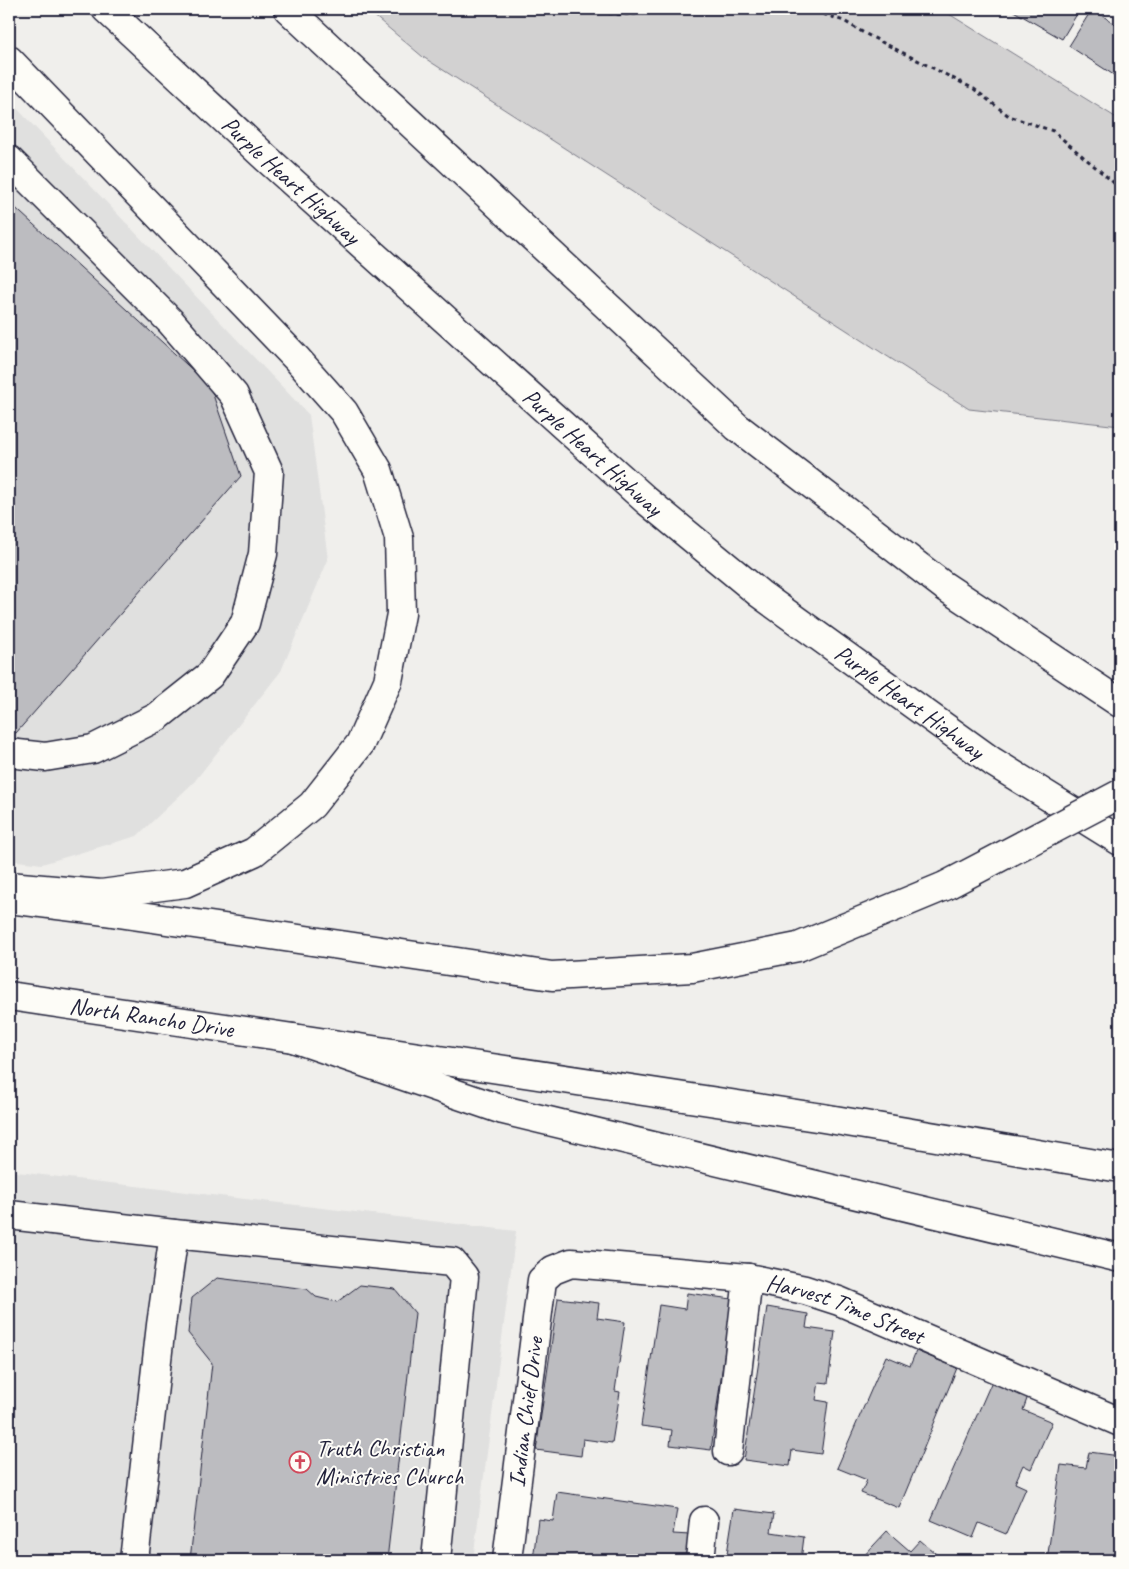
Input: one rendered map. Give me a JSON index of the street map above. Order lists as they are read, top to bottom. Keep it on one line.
{"streets":{"main road":["Purple Heart Highway","North Rancho Drive","Harvest Time Street","Indian Chief Drive"]},"crossings":[["Harvest Time Street","Indian Chief Drive"]],"places":{"church":["Truth Christian Ministries Church"]}}
